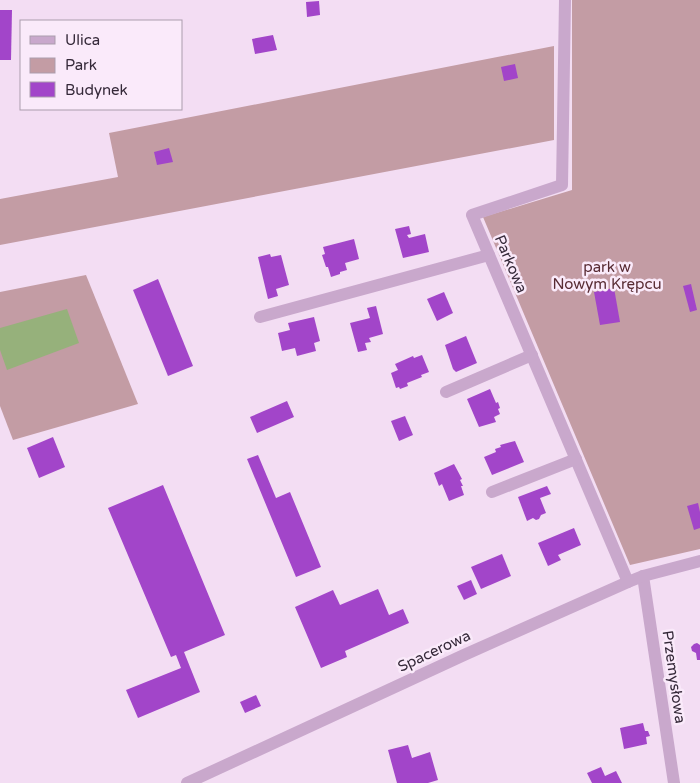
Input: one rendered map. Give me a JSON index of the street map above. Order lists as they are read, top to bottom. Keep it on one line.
{"streets":{"street":["Parkowa","Spacerowa","Przemysłowa"]},"crossings":[["Parkowa","Spacerowa"],["Spacerowa","Przemysłowa"]],"parks":["park w Nowym Krępcu"],"legend":["Ulica","Park","Budynek"]}
